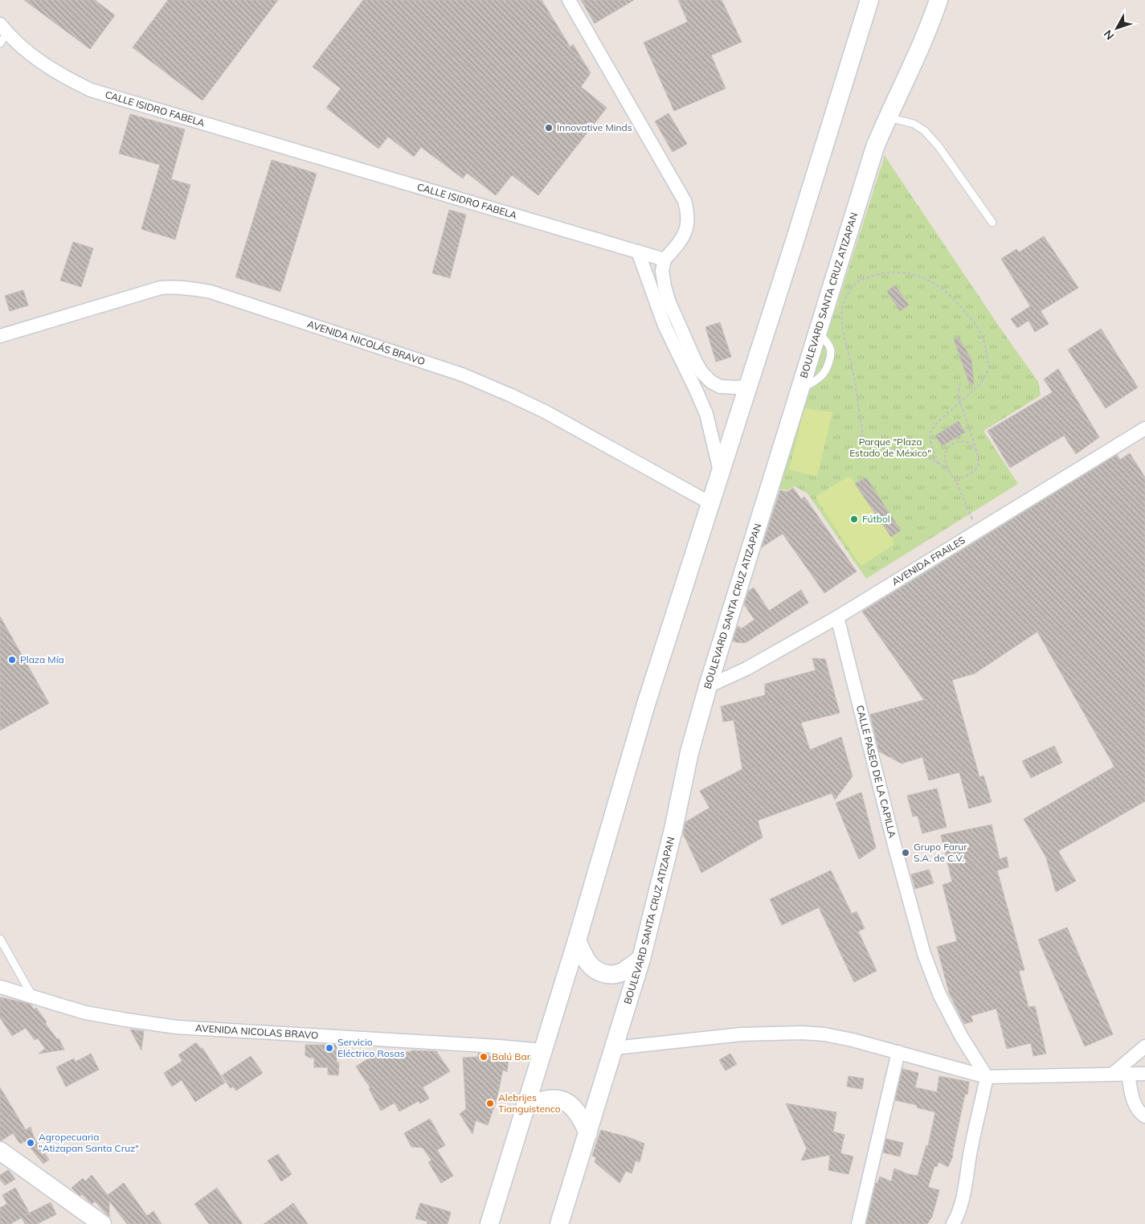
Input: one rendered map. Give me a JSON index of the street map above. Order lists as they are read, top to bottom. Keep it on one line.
{"streets":{"main road":["BOULEVARD SANTA CRUZ ATIZAPAN"],"street":["CALLE ISIDRO FABELA","AVENIDA NICOLÁS BRAVO","AVENIDA FRAILES","CALLE PASEO DE LA CAPILLA","AVENIDA NICOLAS BRAVO"]},"crossings":[["BOULEVARD SANTA CRUZ ATIZAPAN","AVENIDA FRAILES"],["AVENIDA FRAILES","CALLE PASEO DE LA CAPILLA"]],"parks":["Parque \"Plaza Estado de México\""],"places":["Innovative Minds","Fútbol","Plaza Mía","Grupo Farur S.A. de C.V.","Servicio Eléctrico Rosas","Balú Bar","Alebrijes Tianguistenco","Agropecuaria \"Atizapan Santa Cruz\""],"north":"bottom left"}
